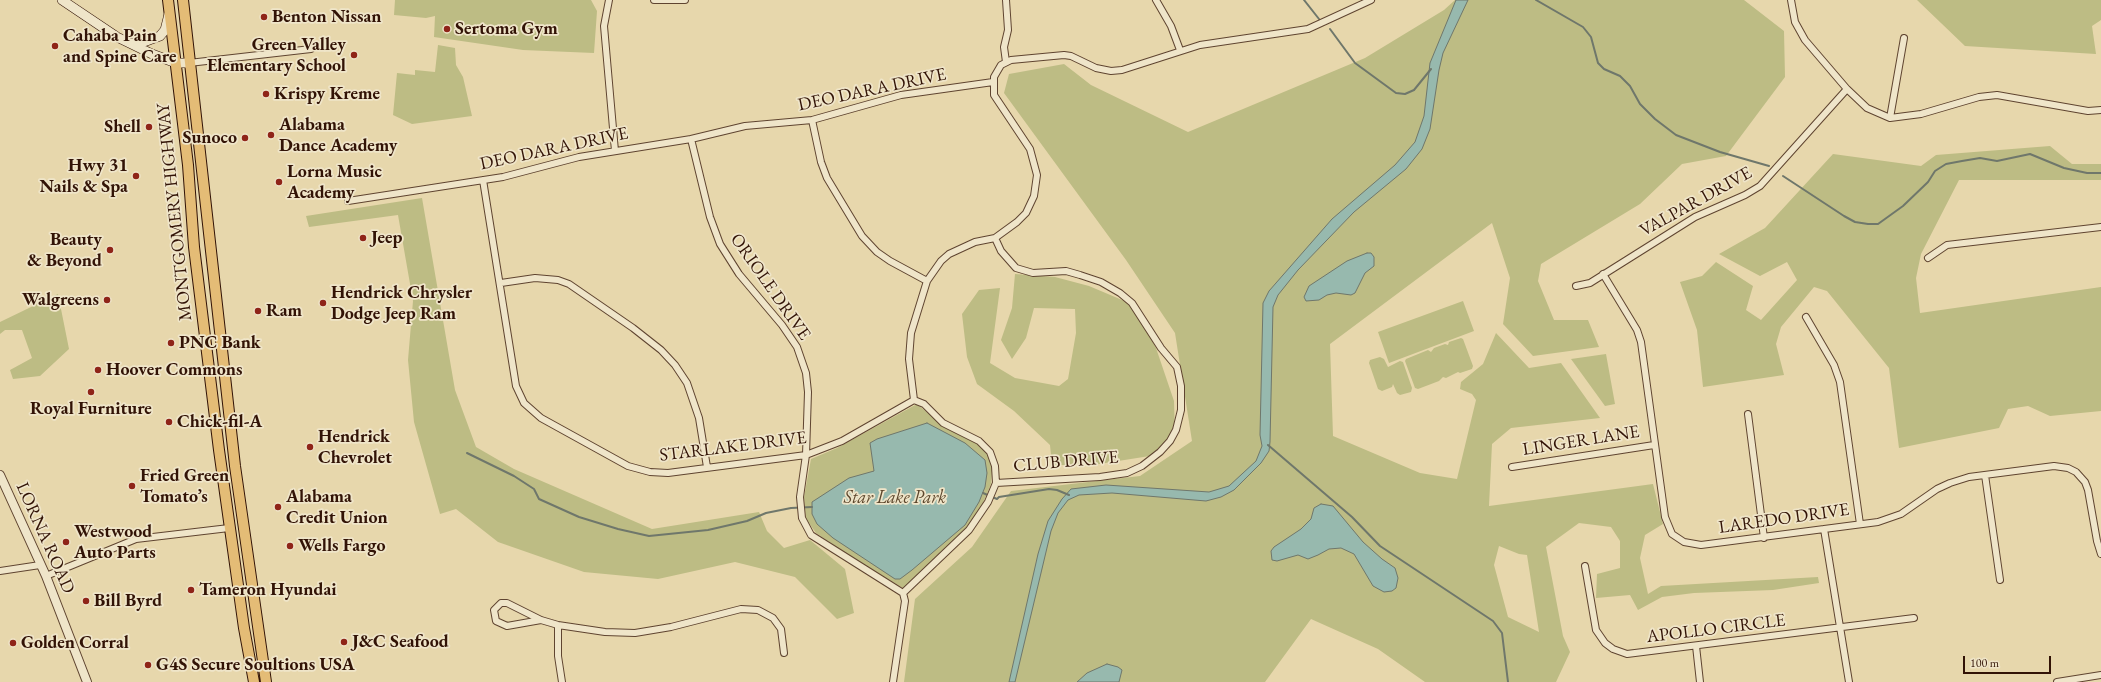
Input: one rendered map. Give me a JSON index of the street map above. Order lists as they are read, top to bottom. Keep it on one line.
{"streets":{"main road":["MONTGOMERY HIGHWAY"],"street":["DEO DARA DRIVE","VALPAR DRIVE","ORIOLE DRIVE","LINGER LANE","STARLAKE DRIVE","CLUB DRIVE","LAREDO DRIVE","LORNA ROAD","APOLLO CIRCLE"]},"crossings":[["DEO DARA DRIVE","ORIOLE DRIVE"],["DEO DARA DRIVE","STARLAKE DRIVE"],["VALPAR DRIVE","LAREDO DRIVE"],["ORIOLE DRIVE","STARLAKE DRIVE"],["LINGER LANE","LAREDO DRIVE"]],"parks":["Star Lake Park"],"places":["Benton Nissan","Sertoma Gym","Cahaba Pain and Spine Care","Green Valley Elementary School","Krispy Kreme","Shell","Alabama Dance Academy","Sunoco","Hwy 31 Nails & Spa","Lorna Music Academy","Jeep","Beauty & Beyond","Walgreens","Hendrick Chrysler Dodge Jeep Ram","Ram","PNC Bank","Hoover Commons","Royal Furniture","Chick-fil-A","Hendrick Chevrolet","Fried Green Tomato’s","Alabama Credit Union","Westwood Auto Parts","Wells Fargo","Tameron Hyundai","Bill Byrd","J&C Seafood","Golden Corral","G4S Secure Soultions USA"],"scale_bar":"100 m"}
